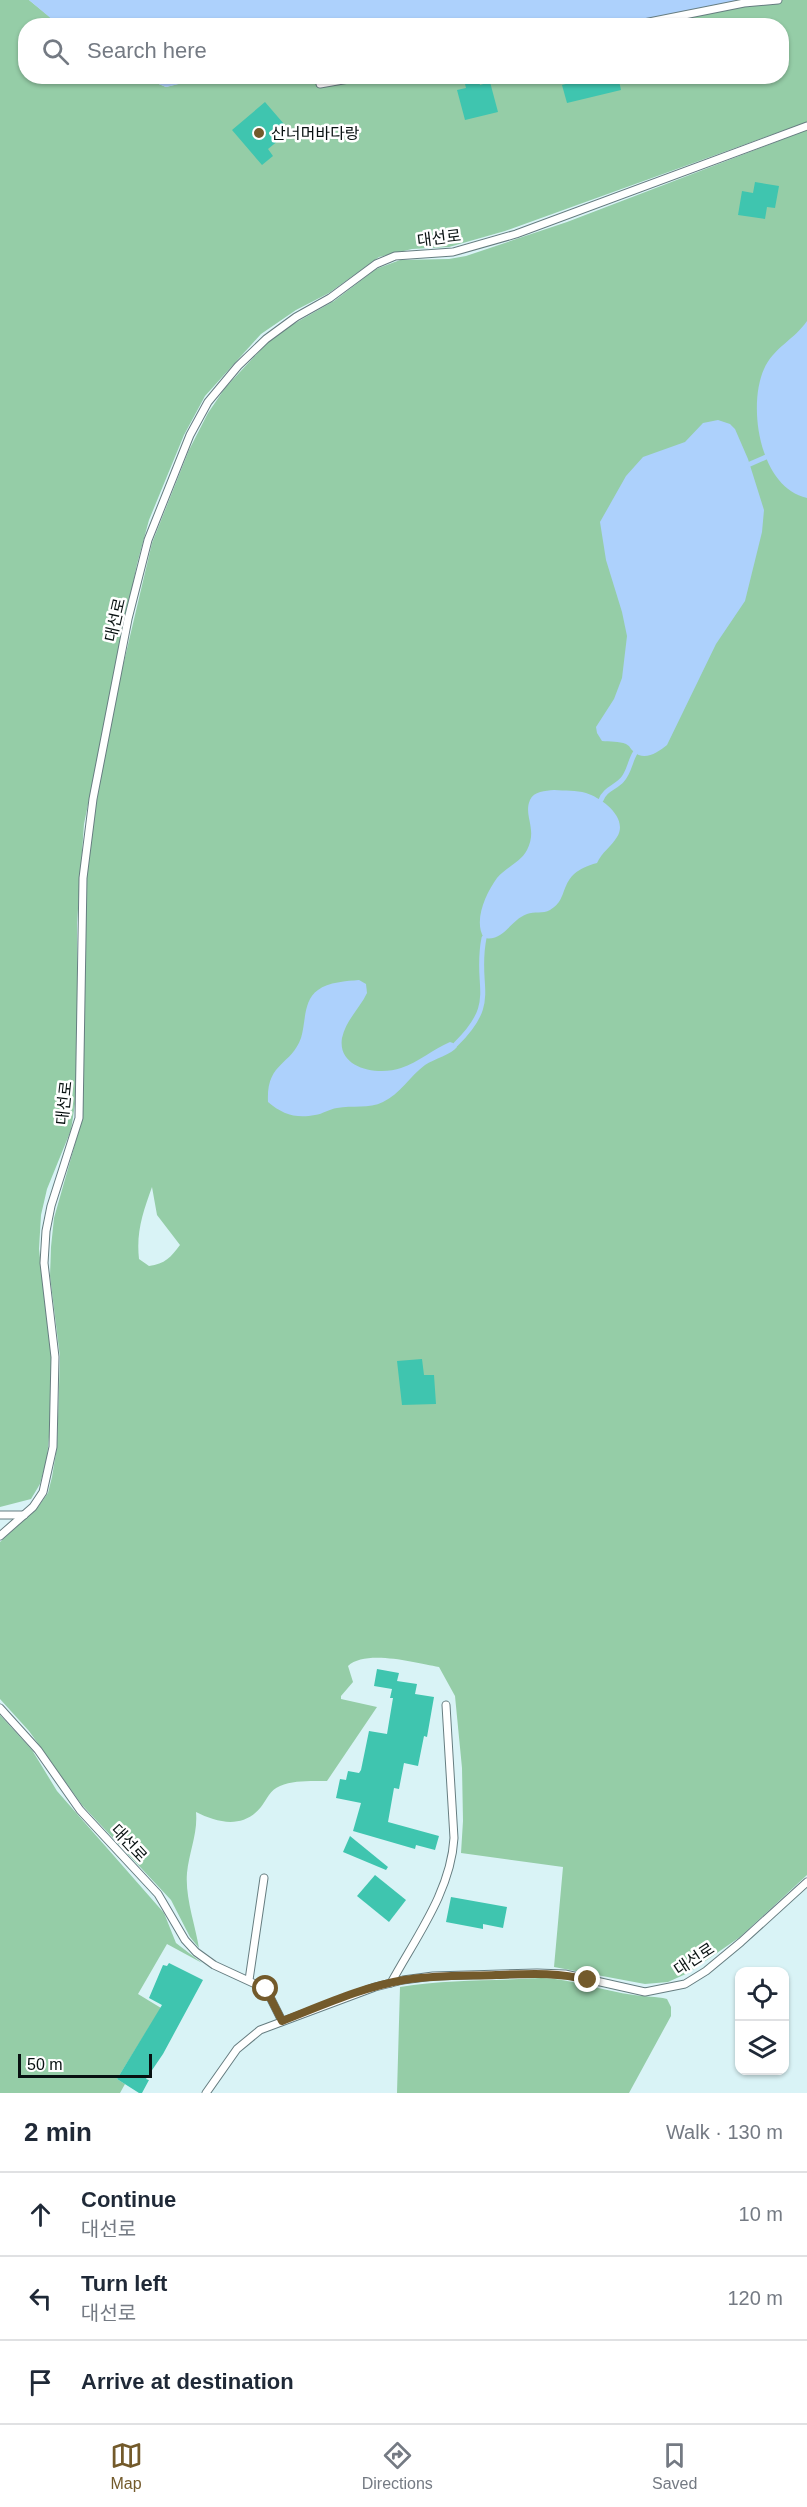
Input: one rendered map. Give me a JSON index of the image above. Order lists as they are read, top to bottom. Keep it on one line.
{"streets":{"lane":["대선로"]},"places":["산너머바다랑"],"scale_bar":"50 m","page":{"search":"Search here","scale":"50 m","heading":["2 min","Walk · 130 m"],"list":[["Continue","대선로","10 m"],["Turn left","대선로","120 m"],"Arrive at destination"],"nav":["Map","Directions","Saved"]}}
